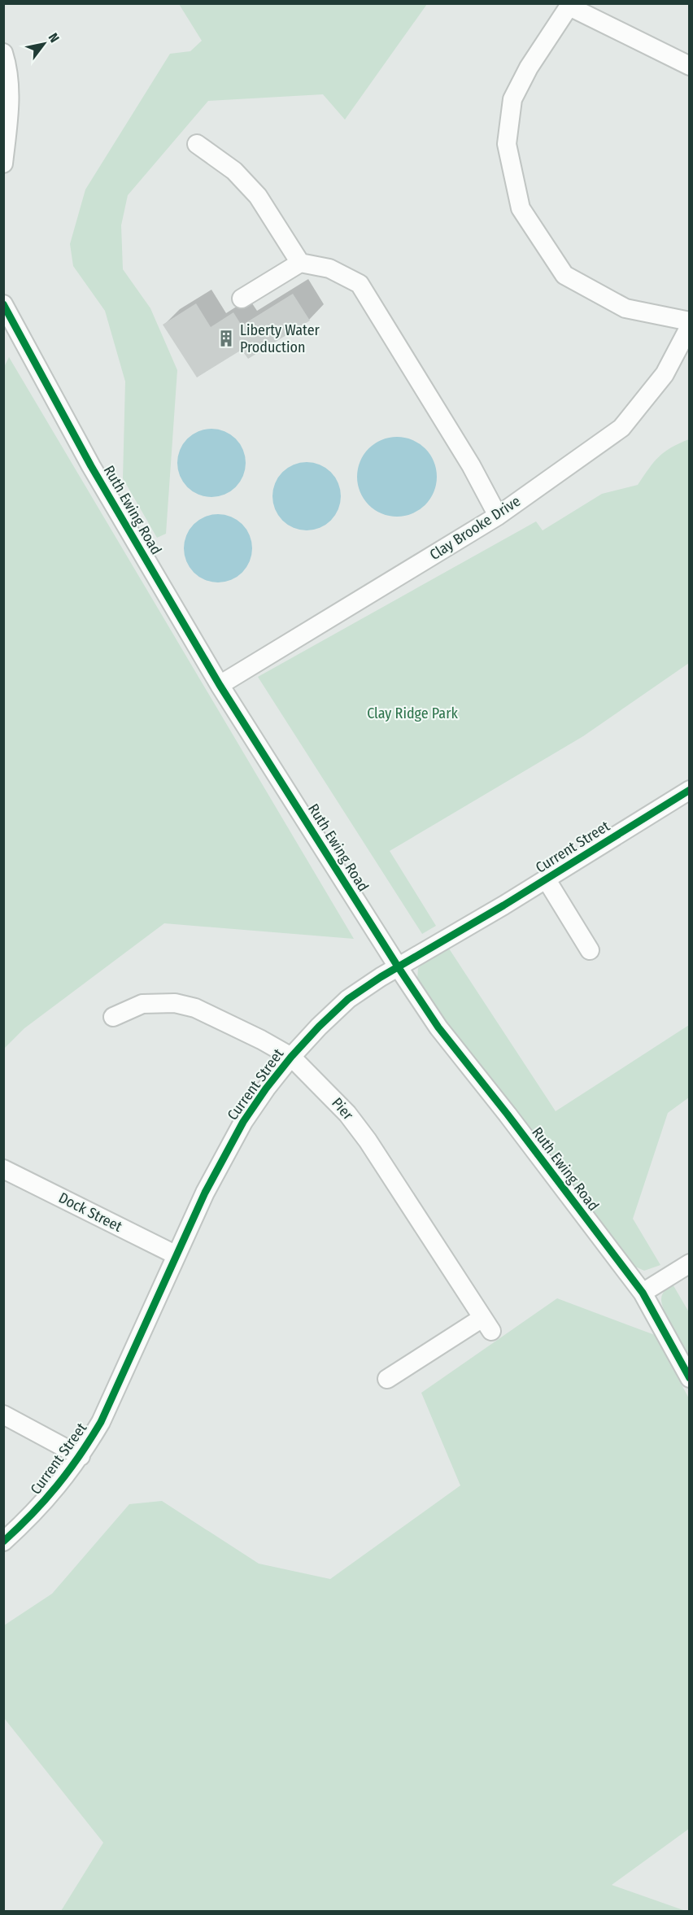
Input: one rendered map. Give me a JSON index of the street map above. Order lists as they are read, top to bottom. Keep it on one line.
{"streets":{"street":["Ruth Ewing Road","Clay Brooke Drive","Current Street","Pier","Dock Street"]},"crossings":[["Ruth Ewing Road","Clay Brooke Drive"],["Ruth Ewing Road","Current Street"],["Current Street","Pier"],["Current Street","Dock Street"]],"parks":["Clay Ridge Park"],"places":{"building":["Liberty Water Production"]},"north":"top right"}
